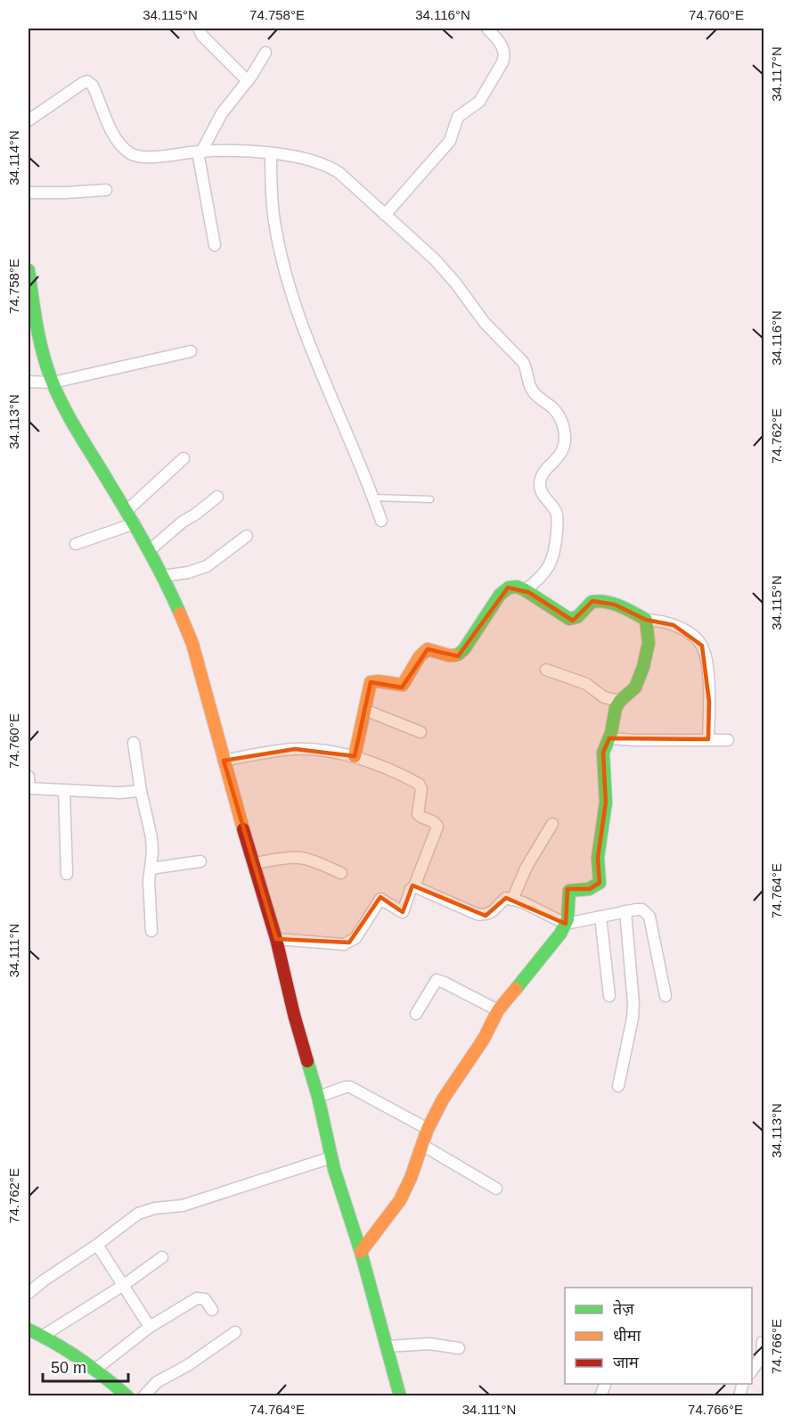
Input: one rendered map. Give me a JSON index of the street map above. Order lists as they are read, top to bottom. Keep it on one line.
{"legend":["तेज़","धीमा","जाम"],"scale_bar":"50 m","coordinates":["34.115°N","74.758°E","34.116°N","74.760°E","34.117°N","34.114°N","34.113°N","74.762°E","74.764°E","34.111°N","74.766°E"]}
